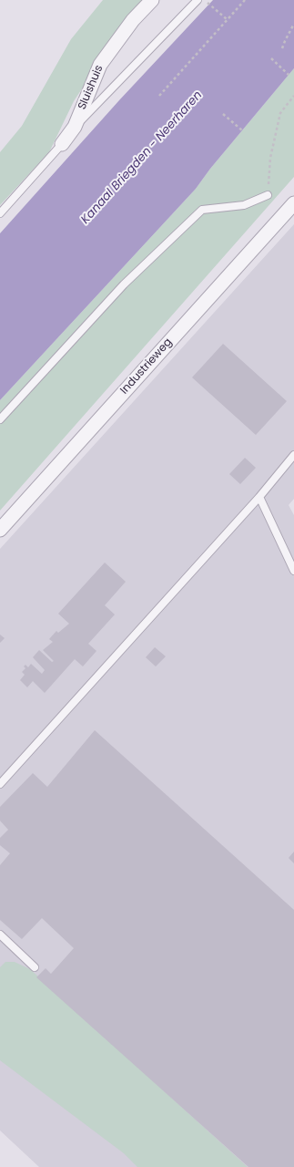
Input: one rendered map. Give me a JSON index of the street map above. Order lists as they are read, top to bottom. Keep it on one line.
{"streets":{"street":["Sluishuis","Industrieweg"]},"water":["Kanaal Briegden - Neerharen"]}
